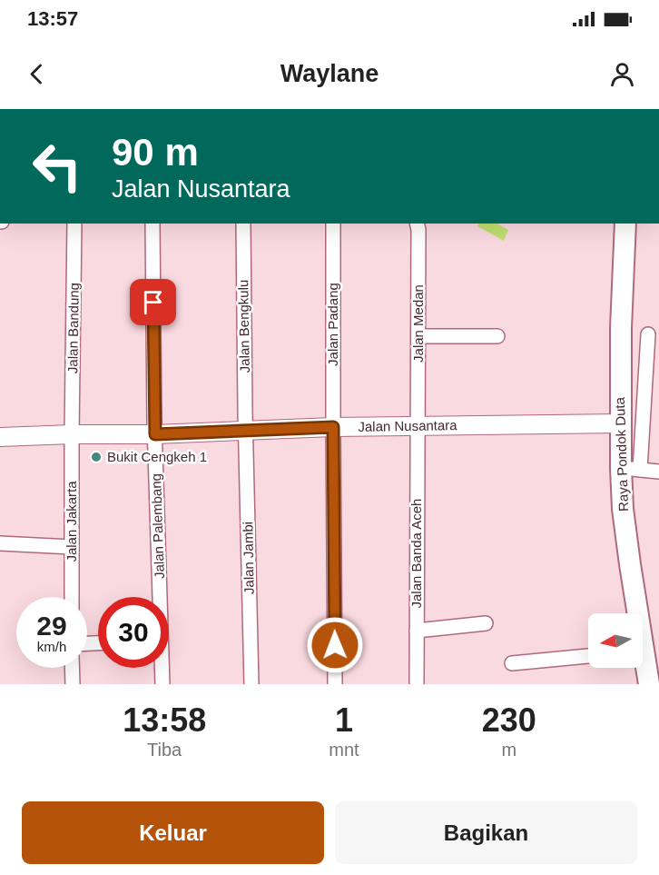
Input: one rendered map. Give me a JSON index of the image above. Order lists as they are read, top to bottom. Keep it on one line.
{"streets":{"main road":["Raya Pondok Duta"],"street":["Jalan Medan","Jalan Padang","Jalan Bengkulu","Jalan Bandung","Jalan Nusantara","Jalan Jakarta","Jalan Palembang","Jalan Banda Aceh","Jalan Jambi"]},"crossings":[["Jalan Medan","Jalan Nusantara"],["Jalan Medan","Jalan Banda Aceh"],["Jalan Padang","Jalan Nusantara"],["Jalan Bengkulu","Jalan Nusantara"],["Jalan Bengkulu","Jalan Jambi"],["Jalan Bandung","Jalan Nusantara"],["Jalan Bandung","Jalan Jakarta"],["Jalan Nusantara","Raya Pondok Duta"],["Jalan Nusantara","Jalan Jakarta"],["Jalan Nusantara","Jalan Palembang"],["Jalan Nusantara","Jalan Banda Aceh"],["Jalan Nusantara","Jalan Jambi"]],"places":["Bukit Cengkeh 1"],"north":"left","page":{"status":"13:57","header":"Waylane","turn":["90 m","Jalan Nusantara"],"speed":"29 km/h","limit":"30","eta":["13:58","Tiba","1","mnt","230","m"],"buttons":["Keluar","Bagikan"]}}
